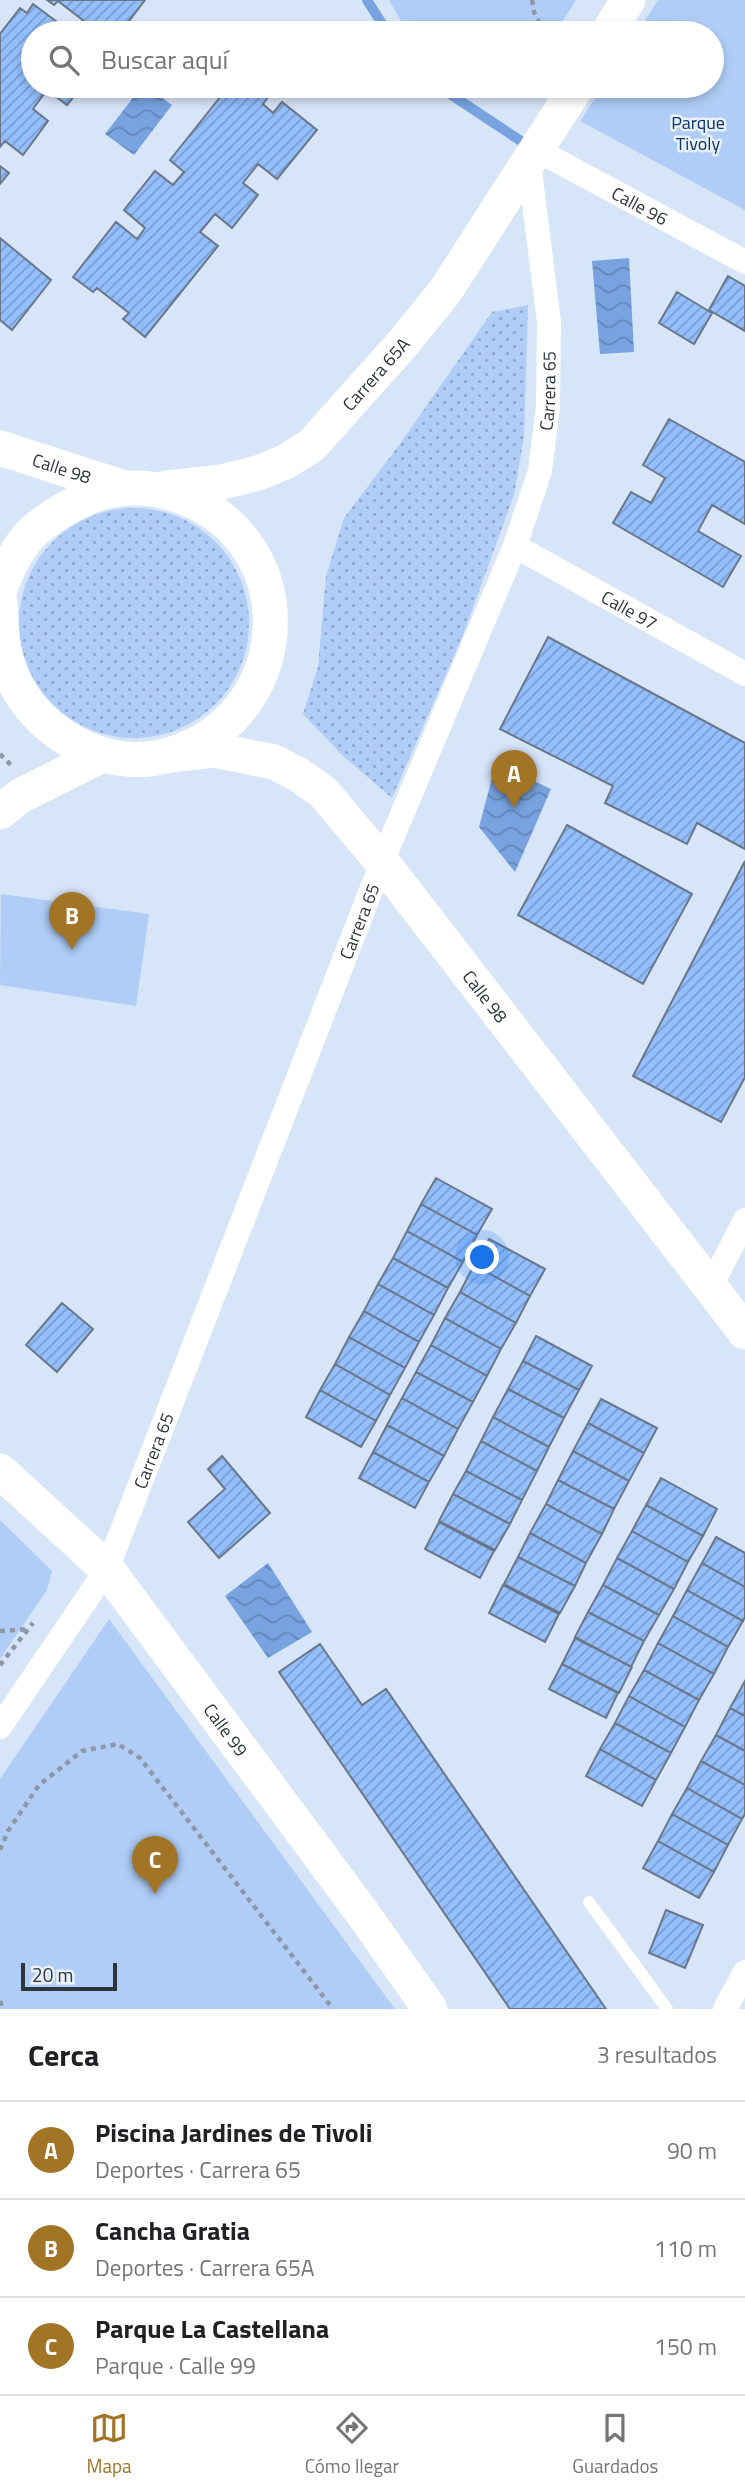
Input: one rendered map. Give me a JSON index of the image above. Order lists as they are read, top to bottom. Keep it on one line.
{"streets":{"street":["Calle 96","Carrera 65A","Carrera 65","Calle 98","Calle 97","Calle 99"]},"crossings":[["Calle 96","Carrera 65A"],["Calle 96","Carrera 65"],["Carrera 65A","Carrera 65"],["Carrera 65A","Calle 98"],["Carrera 65","Calle 98"],["Carrera 65","Calle 97"],["Carrera 65","Calle 99"]],"parks":["Parque Tivoly"],"scale_bar":"20 m","page":{"search":"Buscar aquí","pins":["A","B","C"],"scale":"20 m","heading":["Cerca","3 resultados"],"list":[{"mark":"A","name":"Piscina Jardines de Tivoli","note":"Deportes · Carrera 65","value":"90 m"},{"mark":"B","name":"Cancha Gratia","note":"Deportes · Carrera 65A","value":"110 m"},{"mark":"C","name":"Parque La Castellana","note":"Parque · Calle 99","value":"150 m"}],"nav":["Mapa","Cómo llegar","Guardados"]}}
